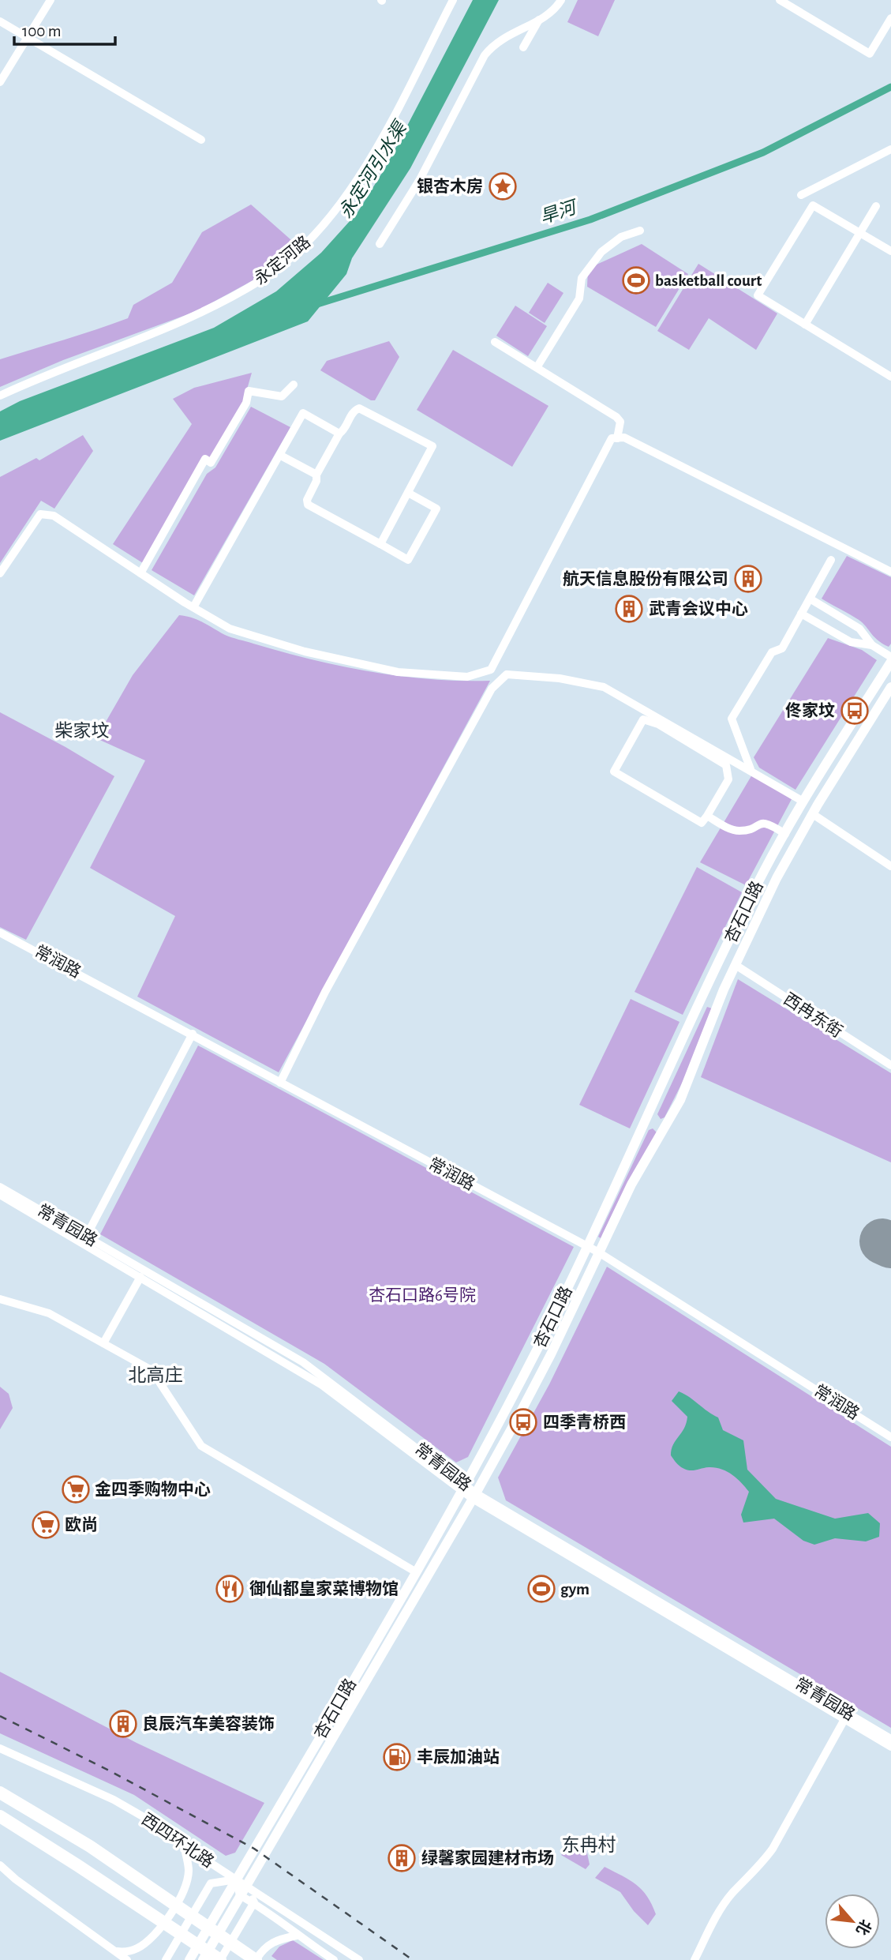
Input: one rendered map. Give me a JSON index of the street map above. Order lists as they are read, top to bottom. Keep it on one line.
{"streets":{"main road":["杏石口路"],"street":["永定河路","常润路","西冉东街","常青园路","西四环北路"]},"crossings":[["杏石口路","常润路"],["杏石口路","西冉东街"],["杏石口路","常青园路"],["杏石口路","西四环北路"]],"districts":["柴家坟","北高庄","东冉村"],"water":["永定河引水渠","旱河"],"parks":["杏石口路6号院"],"places":{"place":["银杏木房"],"sports":["basketball court","gym"],"building":["航天信息股份有限公司","武青会议中心","良辰汽车美容装饰","绿馨家园建材市场"],"bus stop":["佟家坟","四季青桥西"],"supermarket":["金四季购物中心","欧尚"],"restaurant":["御仙都皇家菜博物馆"],"fuel station":["丰辰加油站"]},"scale_bar":"100 m","north":"bottom right"}
